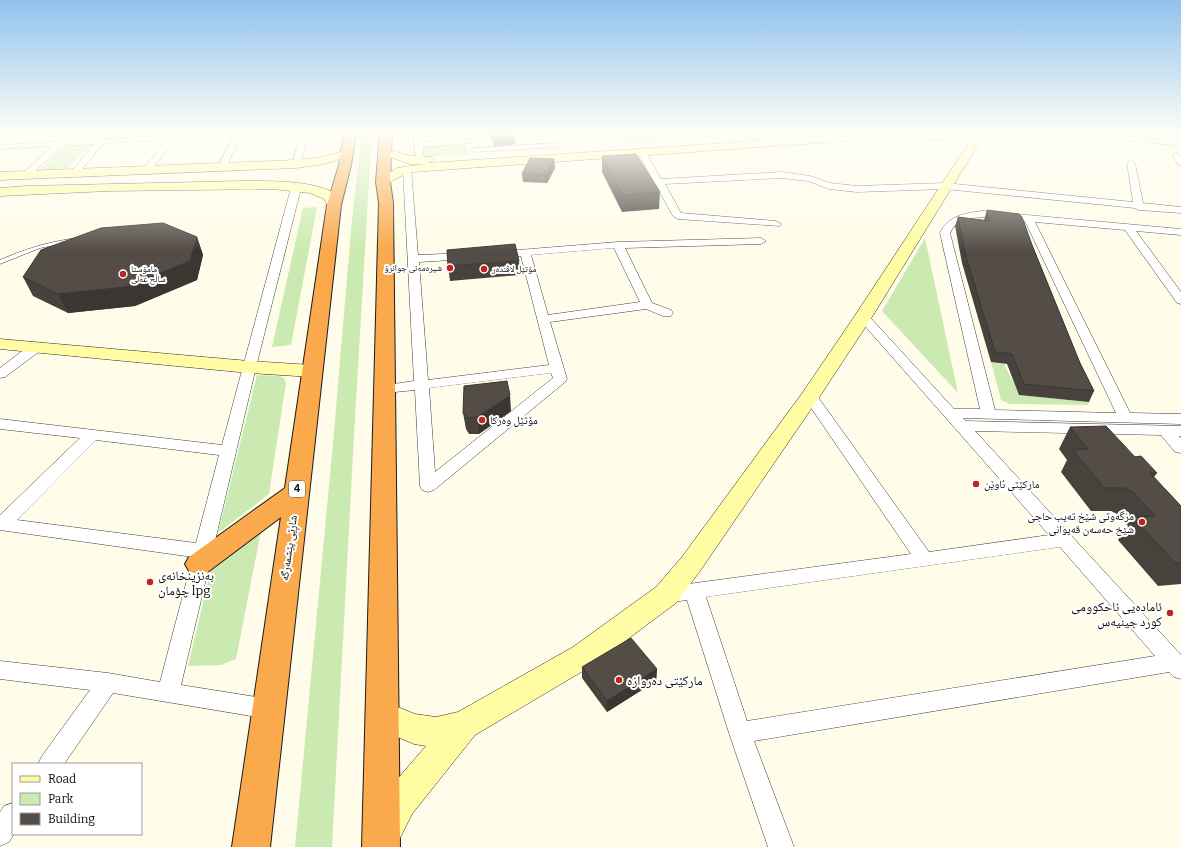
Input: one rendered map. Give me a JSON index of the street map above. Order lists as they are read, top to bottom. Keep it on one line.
{"streets":{"highway":["4","شاڕێی پێشمەرگە"]},"places":["شیرەمەنی جوانرۆ","مۆتێل لاڤندەر","مامۆستا ساڵح عەلی","مۆتێل وەرکا","مارکێتی ئاوێن","مزگەوتی شێخ تەیب حاجی شێخ حەسەن قەیوانی","بەنزینخانەی چۆمان lpg","ئامادەیی ناحکوومی کورد جینیەس","مارکێتی دەروازە"],"legend":["Road","Park","Building"]}
